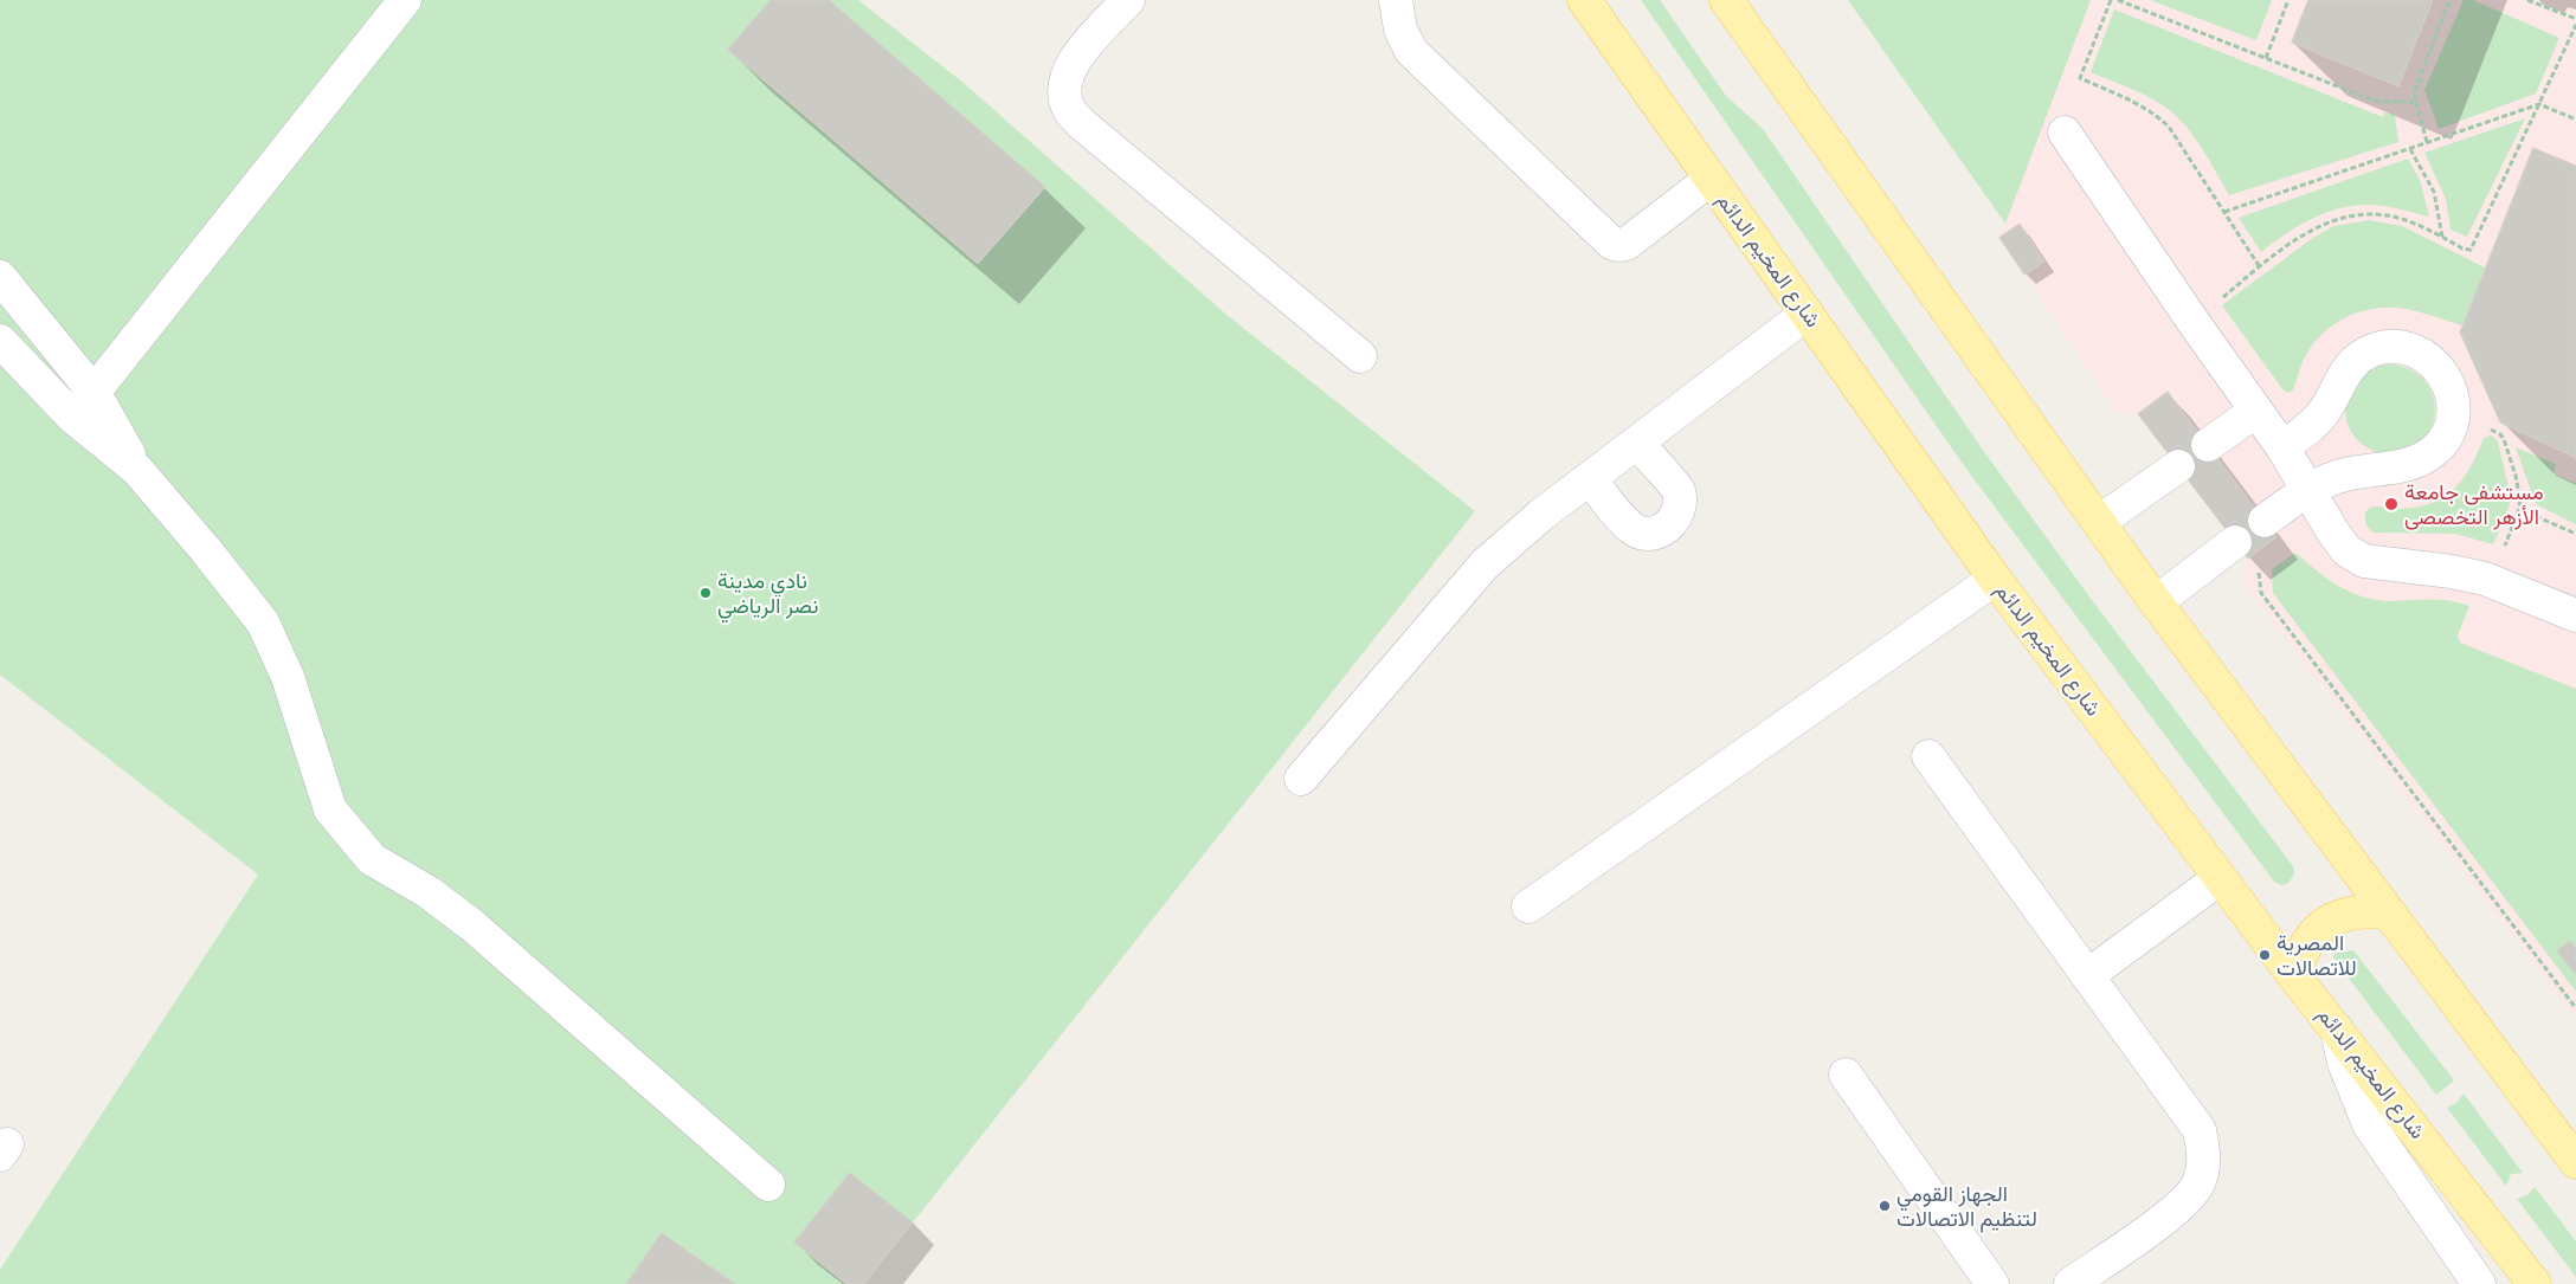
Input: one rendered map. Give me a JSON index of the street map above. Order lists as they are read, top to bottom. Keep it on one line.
{"streets":{"main road":["شارع المخيم الدائم"]},"places":["مستشفى جامعة الأزهر التخصصى","نادي مدينة نصر الرياضي","المصرية للاتصالات","الجهاز القومي لتنظيم الاتصالات"]}
